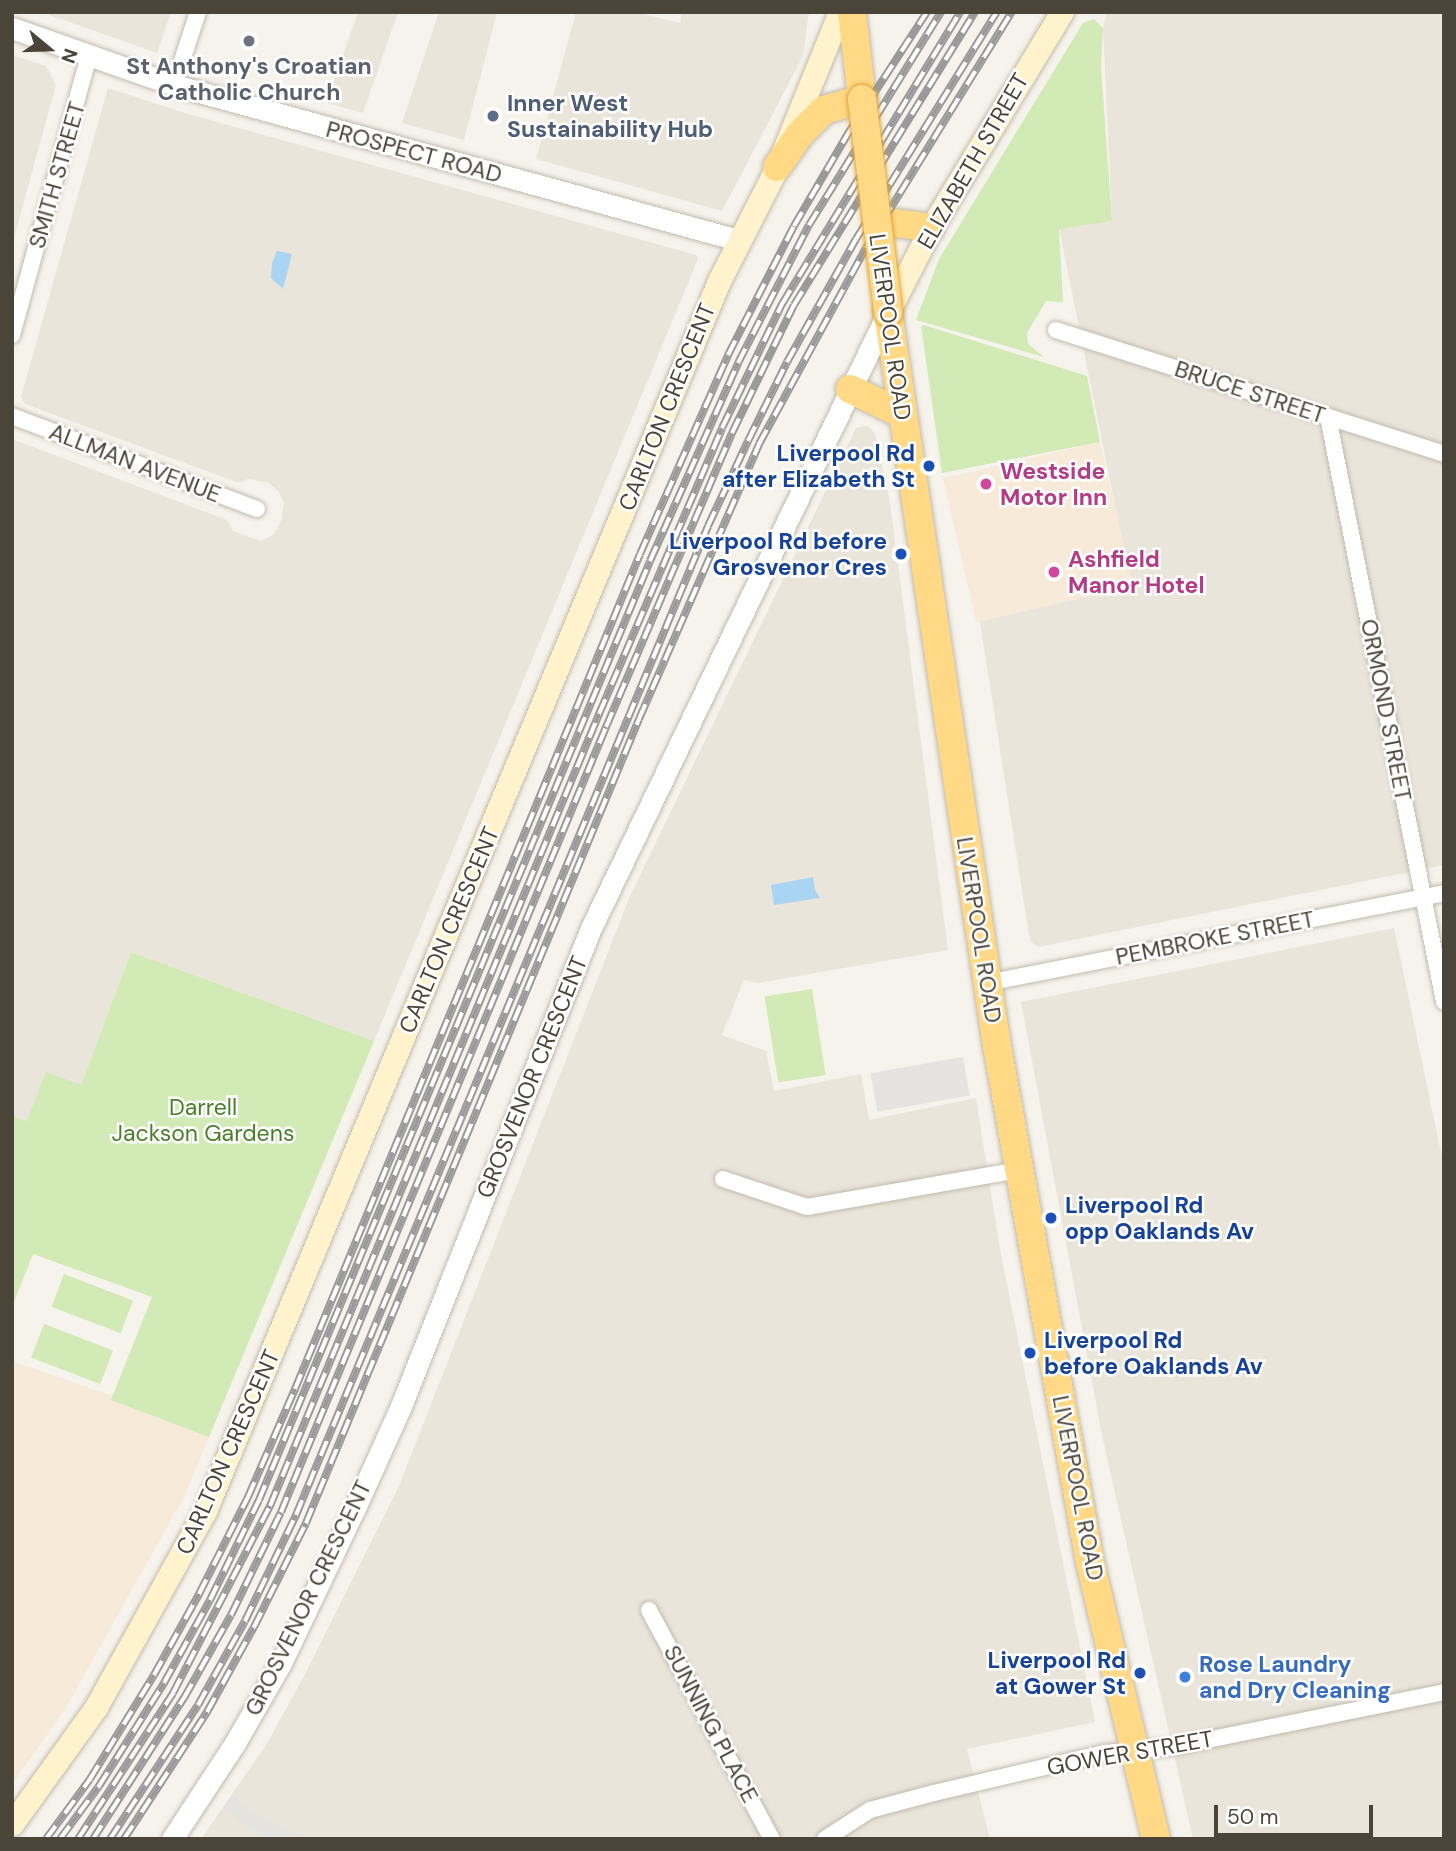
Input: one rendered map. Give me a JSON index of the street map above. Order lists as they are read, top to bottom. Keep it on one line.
{"streets":{"highway":["LIVERPOOL ROAD"],"main road":["ELIZABETH STREET","CARLTON CRESCENT"],"street":["PROSPECT ROAD","SMITH STREET","BRUCE STREET","ALLMAN AVENUE","ORMOND STREET","PEMBROKE STREET","GROSVENOR CRESCENT","SUNNING PLACE","GOWER STREET"]},"crossings":[["PROSPECT ROAD","SMITH STREET"],["PROSPECT ROAD","CARLTON CRESCENT"],["ELIZABETH STREET","LIVERPOOL ROAD"],["ELIZABETH STREET","GROSVENOR CRESCENT"],["LIVERPOOL ROAD","PEMBROKE STREET"],["LIVERPOOL ROAD","GROSVENOR CRESCENT"],["LIVERPOOL ROAD","GOWER STREET"],["BRUCE STREET","ORMOND STREET"],["ORMOND STREET","PEMBROKE STREET"]],"parks":["Darrell Jackson Gardens"],"places":["St Anthony's Croatian Catholic Church","Inner West Sustainability Hub","Liverpool Rd after Elizabeth St","Westside Motor Inn","Liverpool Rd before Grosvenor Cres","Ashfield Manor Hotel","Liverpool Rd opp Oaklands Av","Liverpool Rd before Oaklands Av","Liverpool Rd at Gower St","Rose Laundry and Dry Cleaning"],"scale_bar":"50 m","north":"right"}
